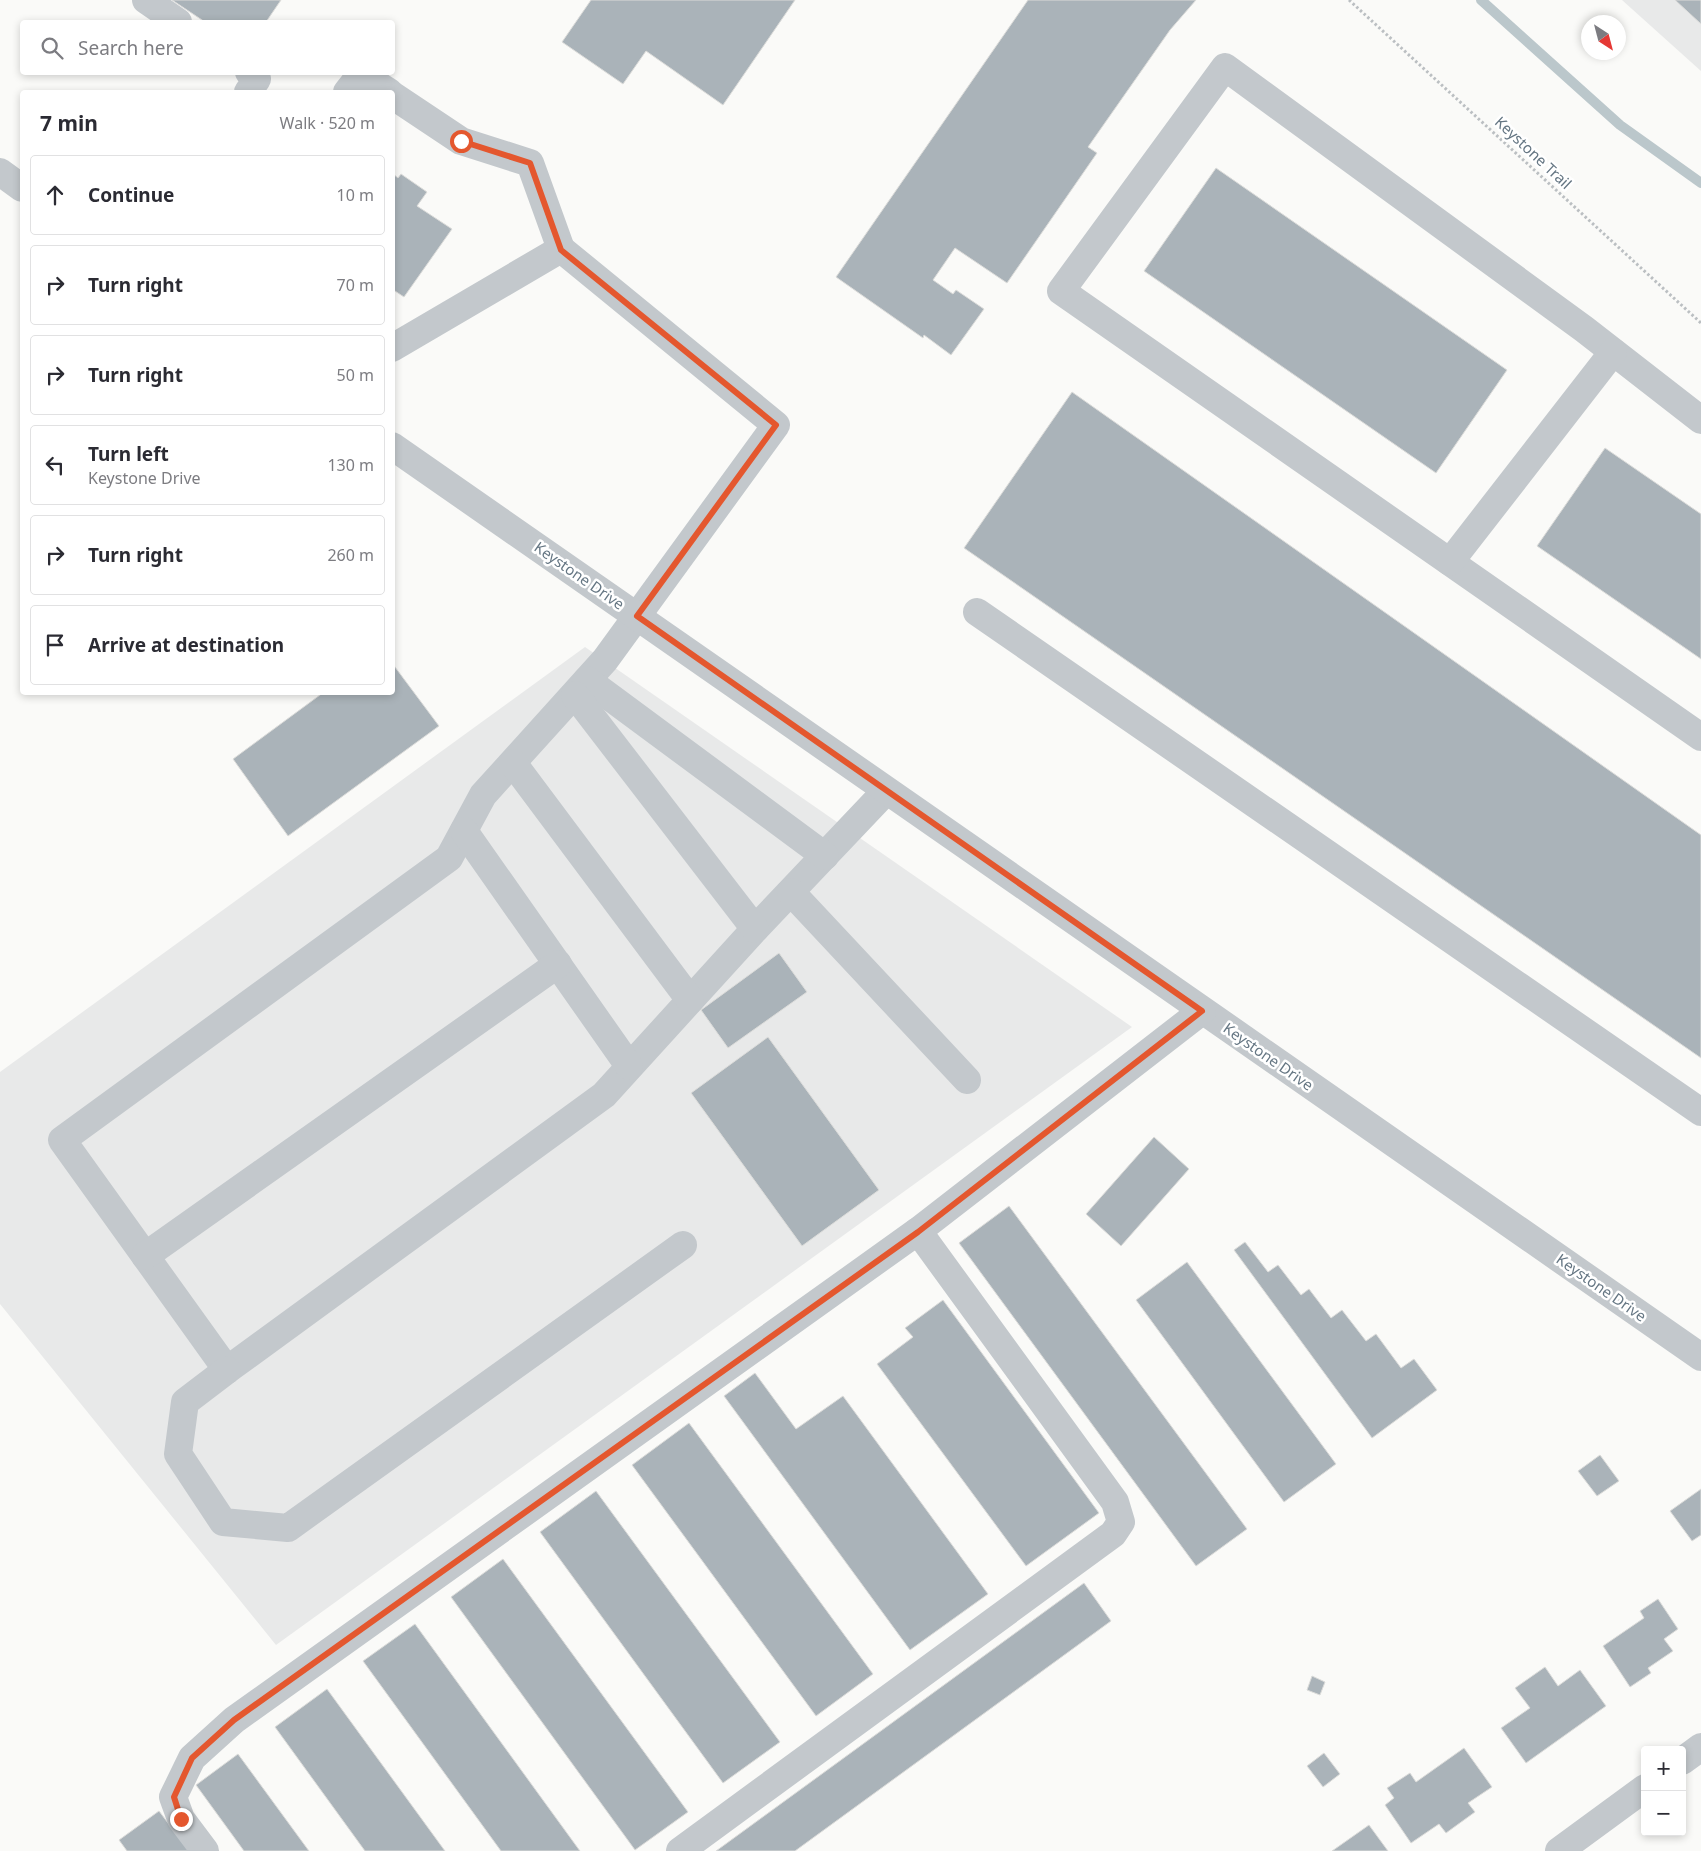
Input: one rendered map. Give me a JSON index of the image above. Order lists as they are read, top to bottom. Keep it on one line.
{"streets":{"street":["Keystone Drive"],"path":["Keystone Trail"]},"north":"bottom right","page":{"search":"Search here","heading":["7 min","Walk · 520 m"],"list":[["Continue","10 m"],["Turn right","70 m"],["Turn right","50 m"],["Turn left","Keystone Drive","130 m"],["Turn right","260 m"],"Arrive at destination"],"map_buttons":["+","−"]}}
